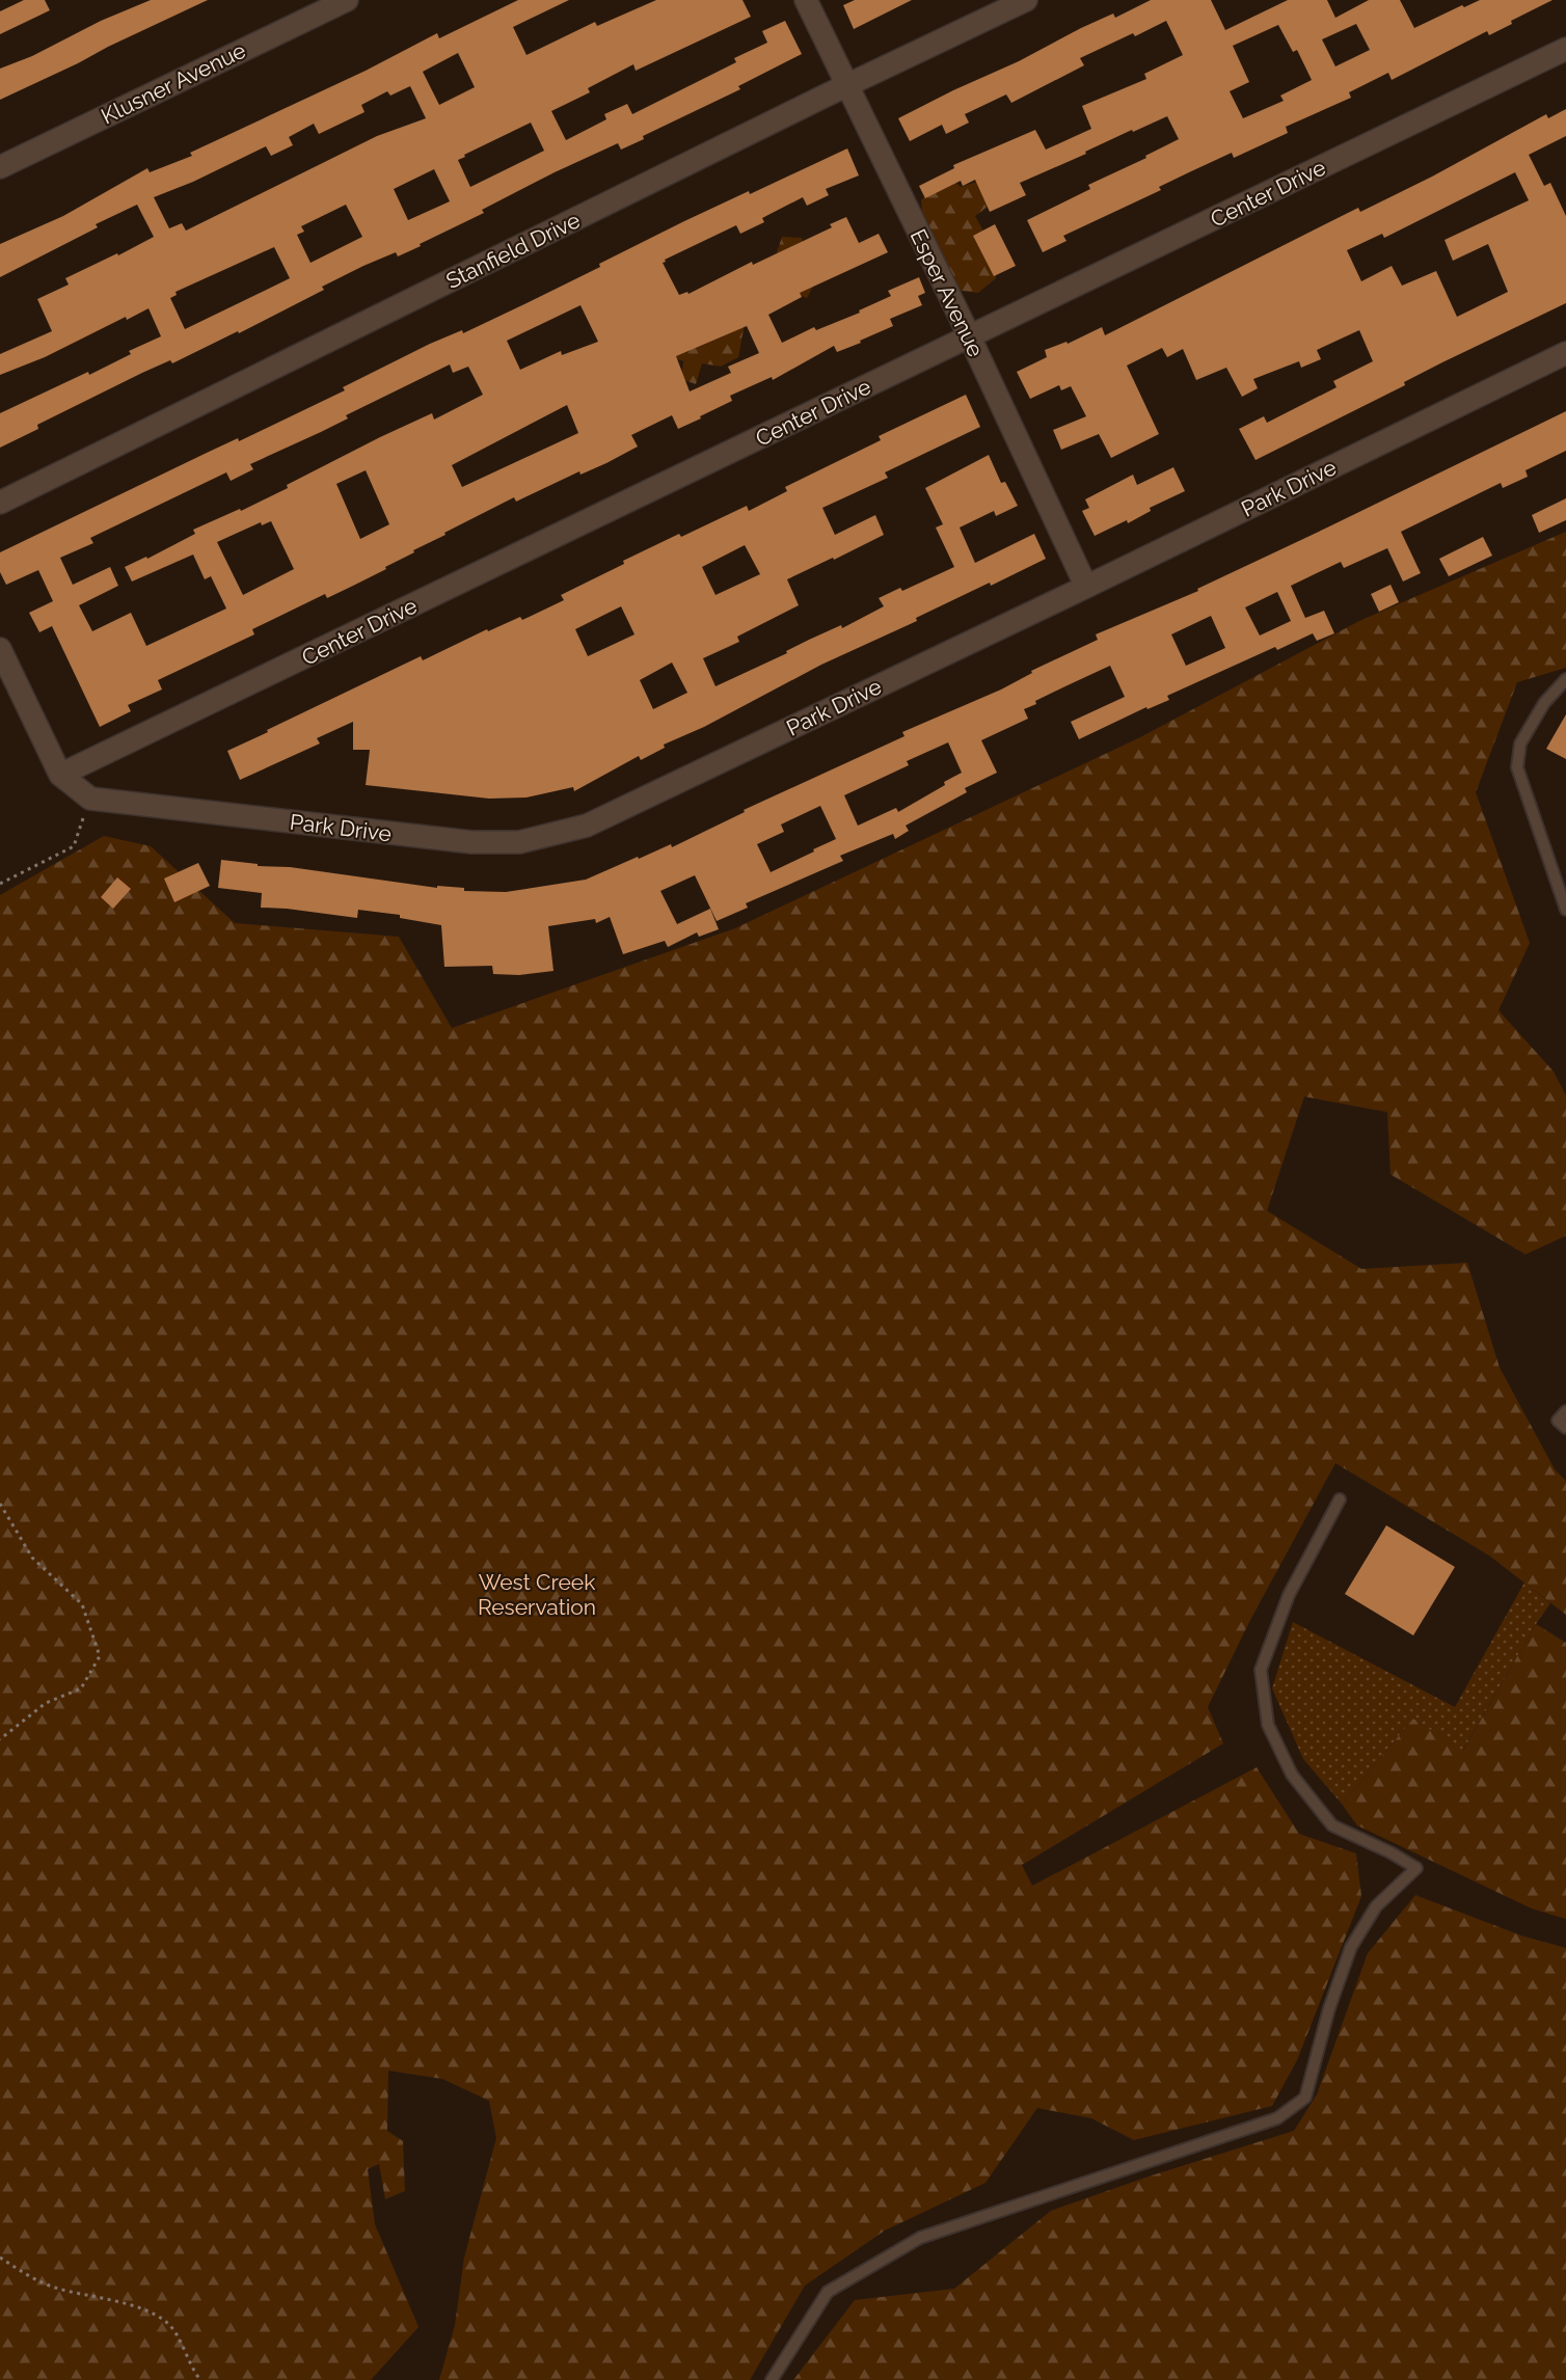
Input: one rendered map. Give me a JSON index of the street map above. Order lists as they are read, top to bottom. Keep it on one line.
{"streets":{"street":["Klusner Avenue","Center Drive","Stanfield Drive","Esper Avenue","Park Drive"]},"crossings":[["Center Drive","Esper Avenue"],["Center Drive","Park Drive"],["Stanfield Drive","Esper Avenue"],["Esper Avenue","Park Drive"]],"parks":["West Creek Reservation"]}
